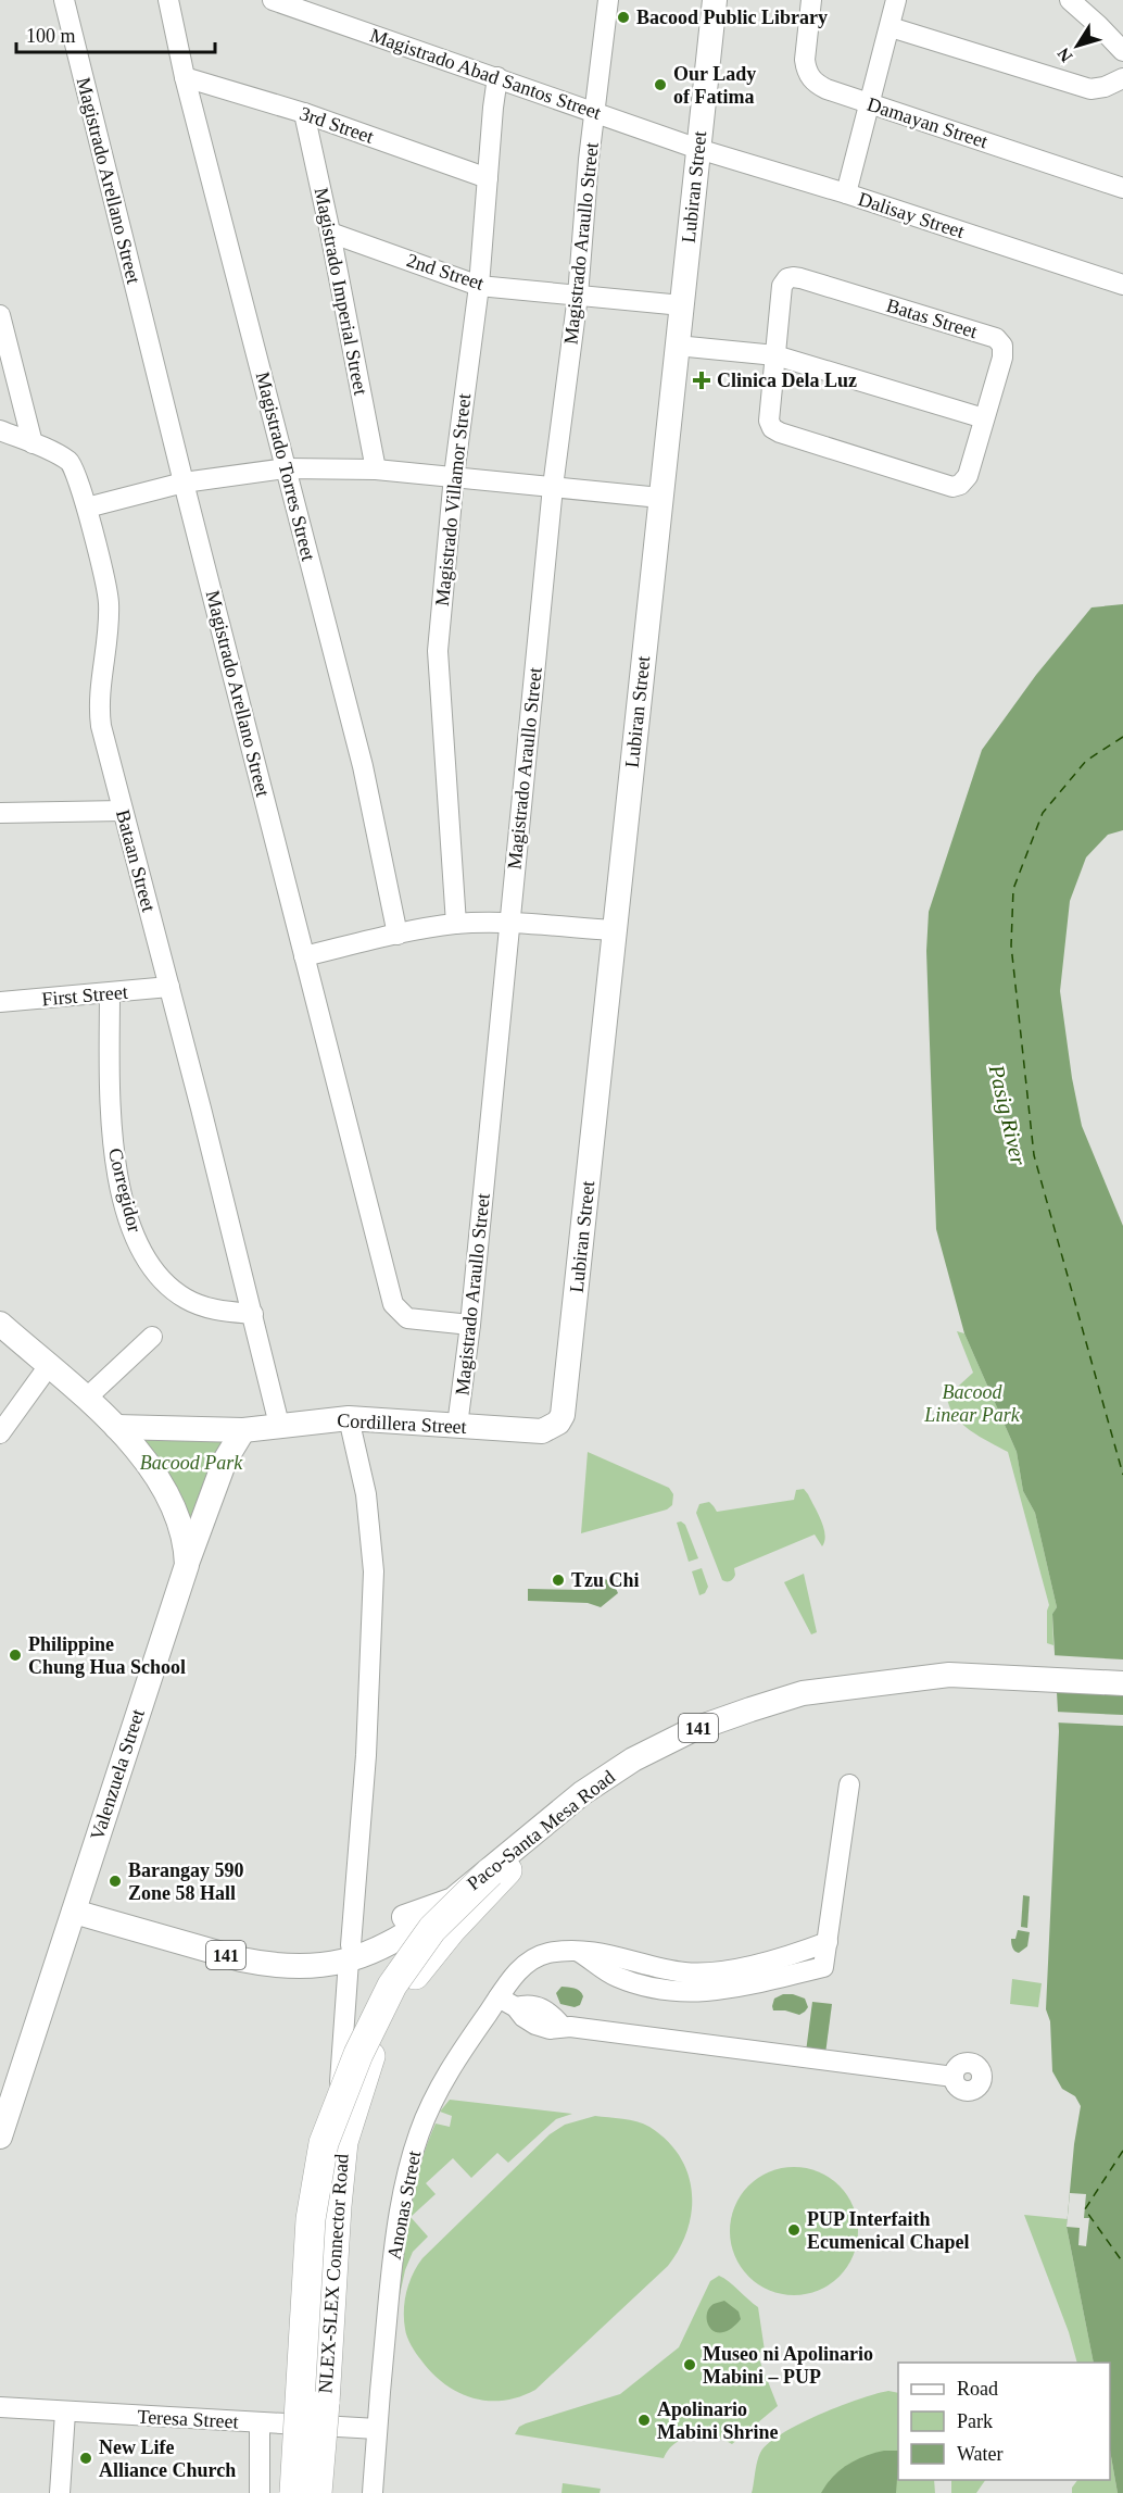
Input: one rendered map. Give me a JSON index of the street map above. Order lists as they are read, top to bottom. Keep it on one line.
{"streets":{"highway":["NLEX-SLEX Connector Road"],"main road":["Lubiran Street","Cordillera Street","141","Valenzuela Street","Paco-Santa Mesa Road"],"street":["Magistrado Abad Santos Street","Damayan Street","3rd Street","Magistrado Arellano Street","Dalisay Street","Magistrado Araullo Street","2nd Street","Magistrado Imperial Street","Batas Street","Magistrado Torres Street","Magistrado Villamor Street","Bataan Street","First Street","Corregidor","Anonas Street","Teresa Street"]},"crossings":[["Magistrado Abad Santos Street","Lubiran Street"],["Magistrado Abad Santos Street","Dalisay Street"],["Magistrado Abad Santos Street","Magistrado Araullo Street"],["Magistrado Abad Santos Street","Magistrado Villamor Street"],["3rd Street","Magistrado Imperial Street"],["3rd Street","Magistrado Torres Street"],["3rd Street","Magistrado Villamor Street"],["Magistrado Arellano Street","Magistrado Araullo Street"],["Lubiran Street","Dalisay Street"],["Lubiran Street","2nd Street"],["Lubiran Street","Cordillera Street"],["Magistrado Araullo Street","2nd Street"],["Magistrado Araullo Street","Cordillera Street"],["2nd Street","Magistrado Imperial Street"],["2nd Street","Magistrado Villamor Street"],["Bataan Street","First Street"],["Bataan Street","Corregidor"],["Bataan Street","Cordillera Street"],["First Street","Corregidor"],["Valenzuela Street","Paco-Santa Mesa Road"],["Anonas Street","Teresa Street"]],"water":["Pasig River"],"parks":["Bacood Linear Park","Bacood Park"],"places":{"other":["Bacood Public Library","Our Lady of Fatima","Tzu Chi","Philippine Chung Hua School","Barangay 590 Zone 58 Hall","PUP Interfaith Ecumenical Chapel","Museo ni Apolinario Mabini – PUP","Apolinario Mabini Shrine","New Life Alliance Church"],"health":["Clinica Dela Luz"]},"legend":["Road","Park","Water"],"scale_bar":"100 m","north":"bottom left"}
